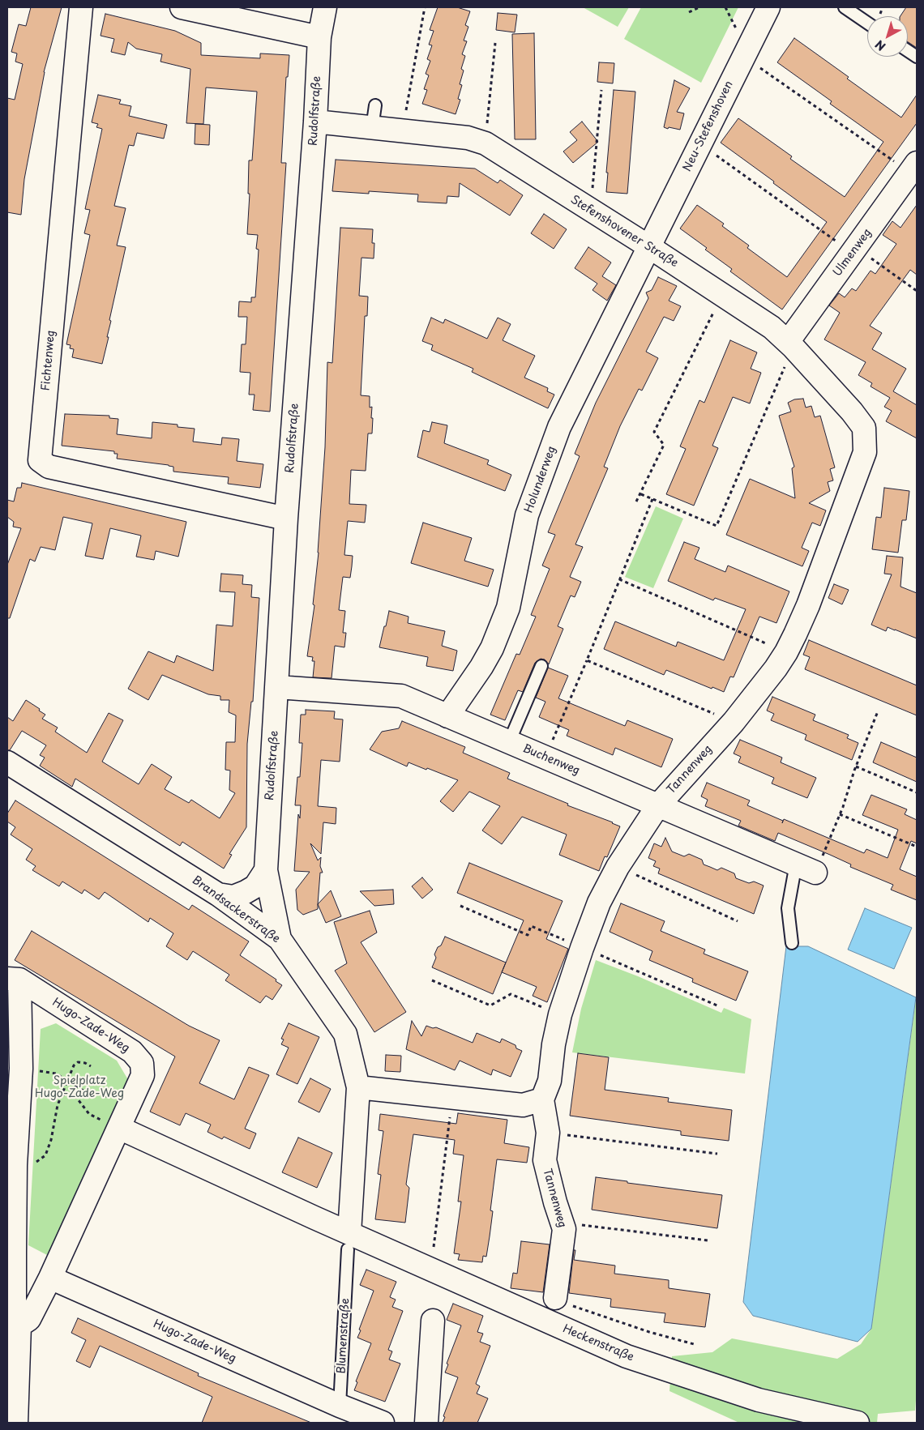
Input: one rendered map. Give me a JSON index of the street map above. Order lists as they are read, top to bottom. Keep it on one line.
{"streets":{"street":["Rudolfstraße","Neu-Stefenshoven","Stefenshovener Straße","Ulmenweg","Fichtenweg","Holunderweg","Buchenweg","Tannenweg","Brandsackerstraße","Hugo-Zade-Weg","Heckenstraße"],"lane":["Blumenstraße"]},"crossings":[["Rudolfstraße","Stefenshovener Straße"],["Rudolfstraße","Fichtenweg"],["Rudolfstraße","Buchenweg"],["Rudolfstraße","Brandsackerstraße"],["Neu-Stefenshoven","Stefenshovener Straße"],["Neu-Stefenshoven","Holunderweg"],["Stefenshovener Straße","Ulmenweg"],["Stefenshovener Straße","Holunderweg"],["Stefenshovener Straße","Tannenweg"],["Holunderweg","Buchenweg"],["Buchenweg","Tannenweg"],["Brandsackerstraße","Blumenstraße"],["Brandsackerstraße","Heckenstraße"],["Hugo-Zade-Weg","Blumenstraße"],["Blumenstraße","Heckenstraße"]],"parks":["Spielplatz Hugo-Zade-Weg"],"north":"bottom left"}
